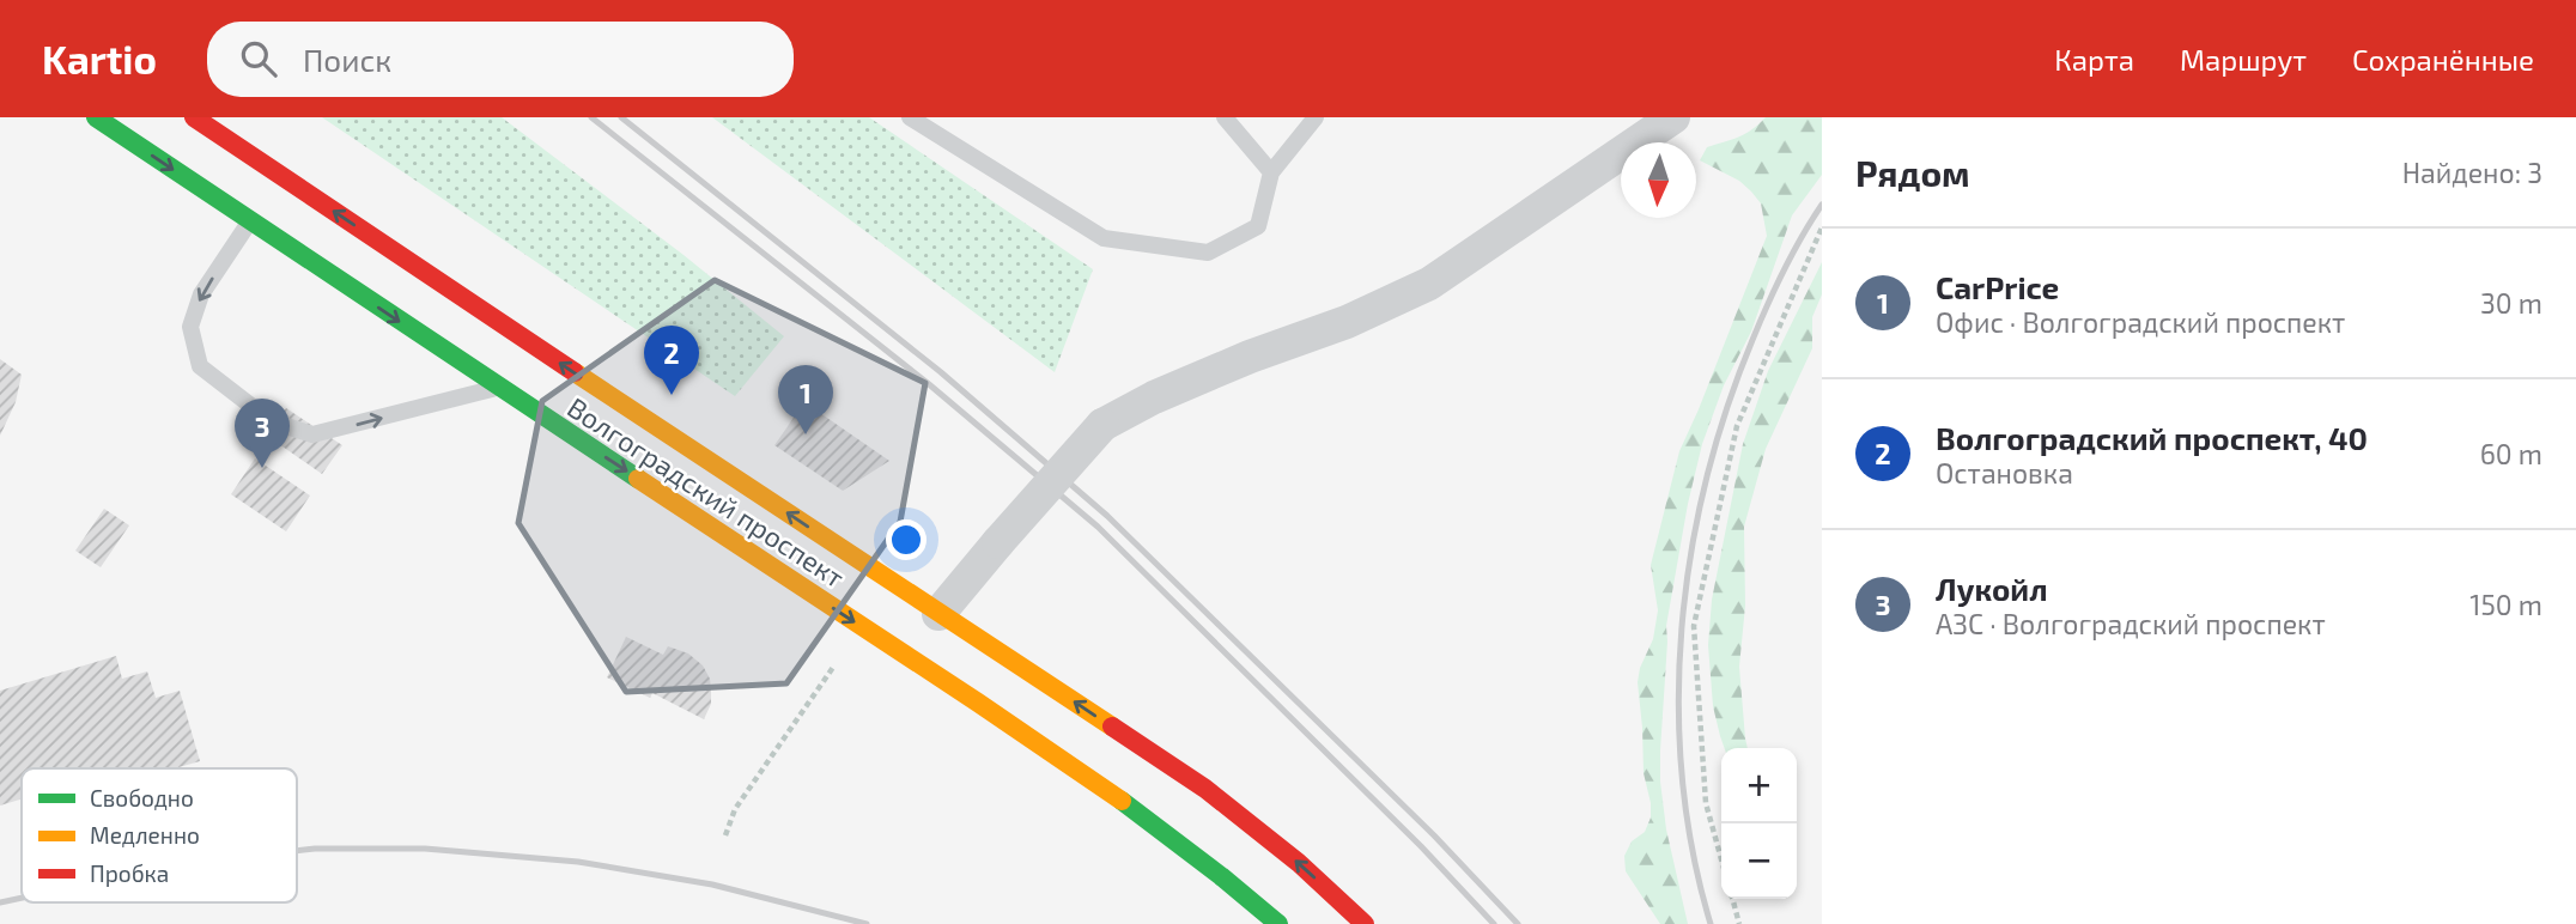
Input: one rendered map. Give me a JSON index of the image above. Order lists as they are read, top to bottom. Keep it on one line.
{"streets":{"main road":["Волгоградский проспект"]},"legend":["Свободно","Медленно","Пробка"],"north":"bottom","page":{"header":"Kartio","search":"Поиск","nav":["Карта","Маршрут","Сохранённые"],"heading":["Рядом","Найдено: 3"],"list":[{"mark":"1","name":"CarPrice","note":"Офис · Волгоградский проспект","value":"30 m"},{"mark":"2","name":"Волгоградский проспект, 40","note":"Остановка","value":"60 m"},{"mark":"3","name":"Лукойл","note":"АЗС · Волгоградский проспект","value":"150 m"}],"pins":["2","1","3"],"map_buttons":["+","−"]}}
